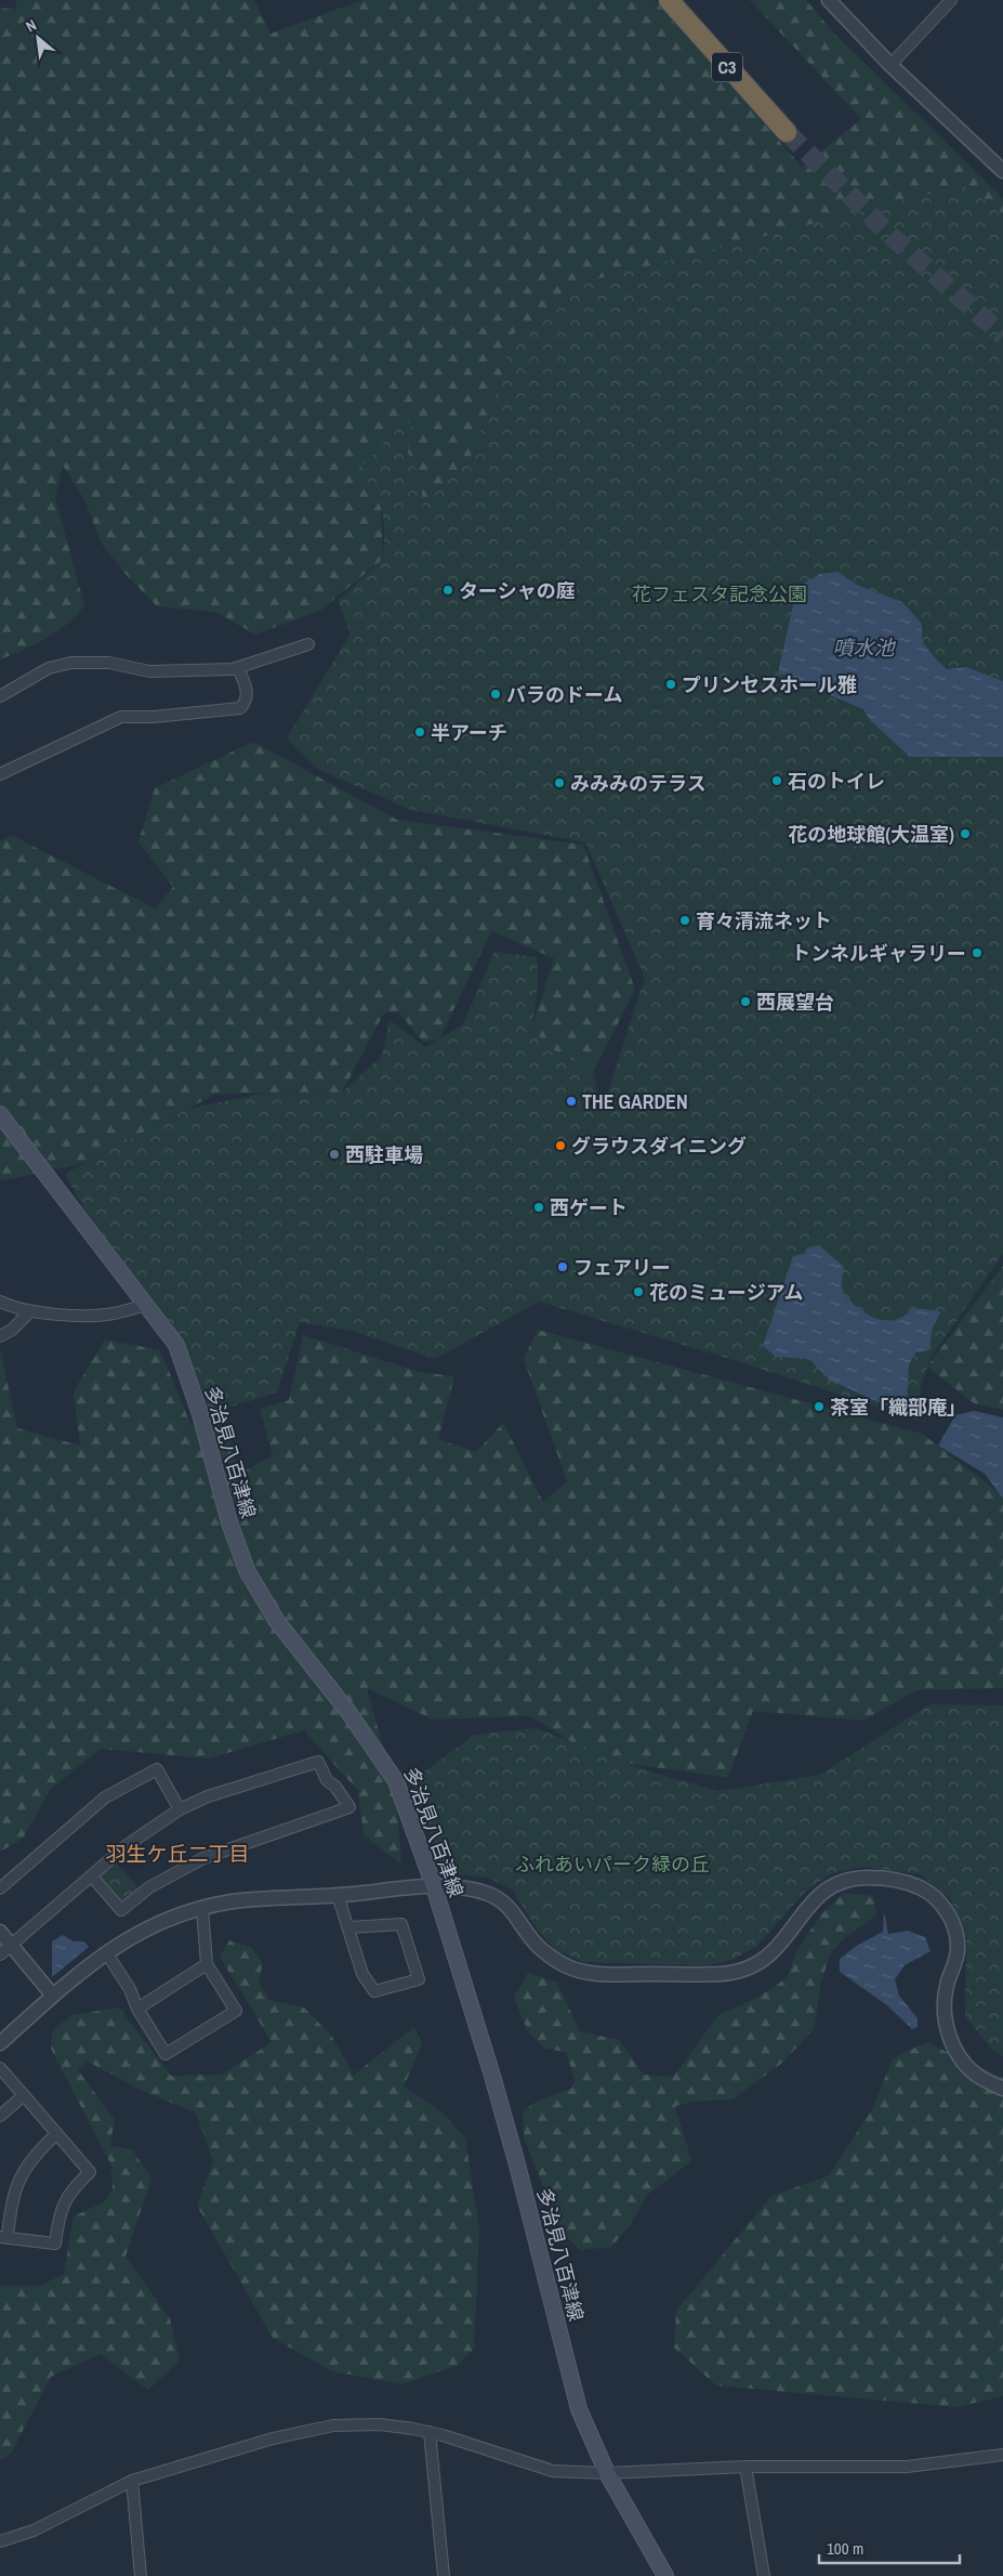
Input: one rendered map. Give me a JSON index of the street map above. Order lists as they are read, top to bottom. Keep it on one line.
{"streets":{"highway":["C3"],"main road":["多治見八百津線"]},"districts":["羽生ケ丘二丁目"],"water":["噴水池"],"parks":["花フェスタ記念公園","ふれあいパーク緑の丘"],"places":["ターシャの庭","プリンセスホール雅","バラのドーム","半アーチ","石のトイレ","みみみのテラス","花の地球館(大温室)","育々清流ネット","トンネルギャラリー","西展望台","THE GARDEN","グラウスダイニング","西駐車場","西ゲート","フェアリー","花のミュージアム","茶室「織部庵」"],"scale_bar":"100 m","north":"top left"}
